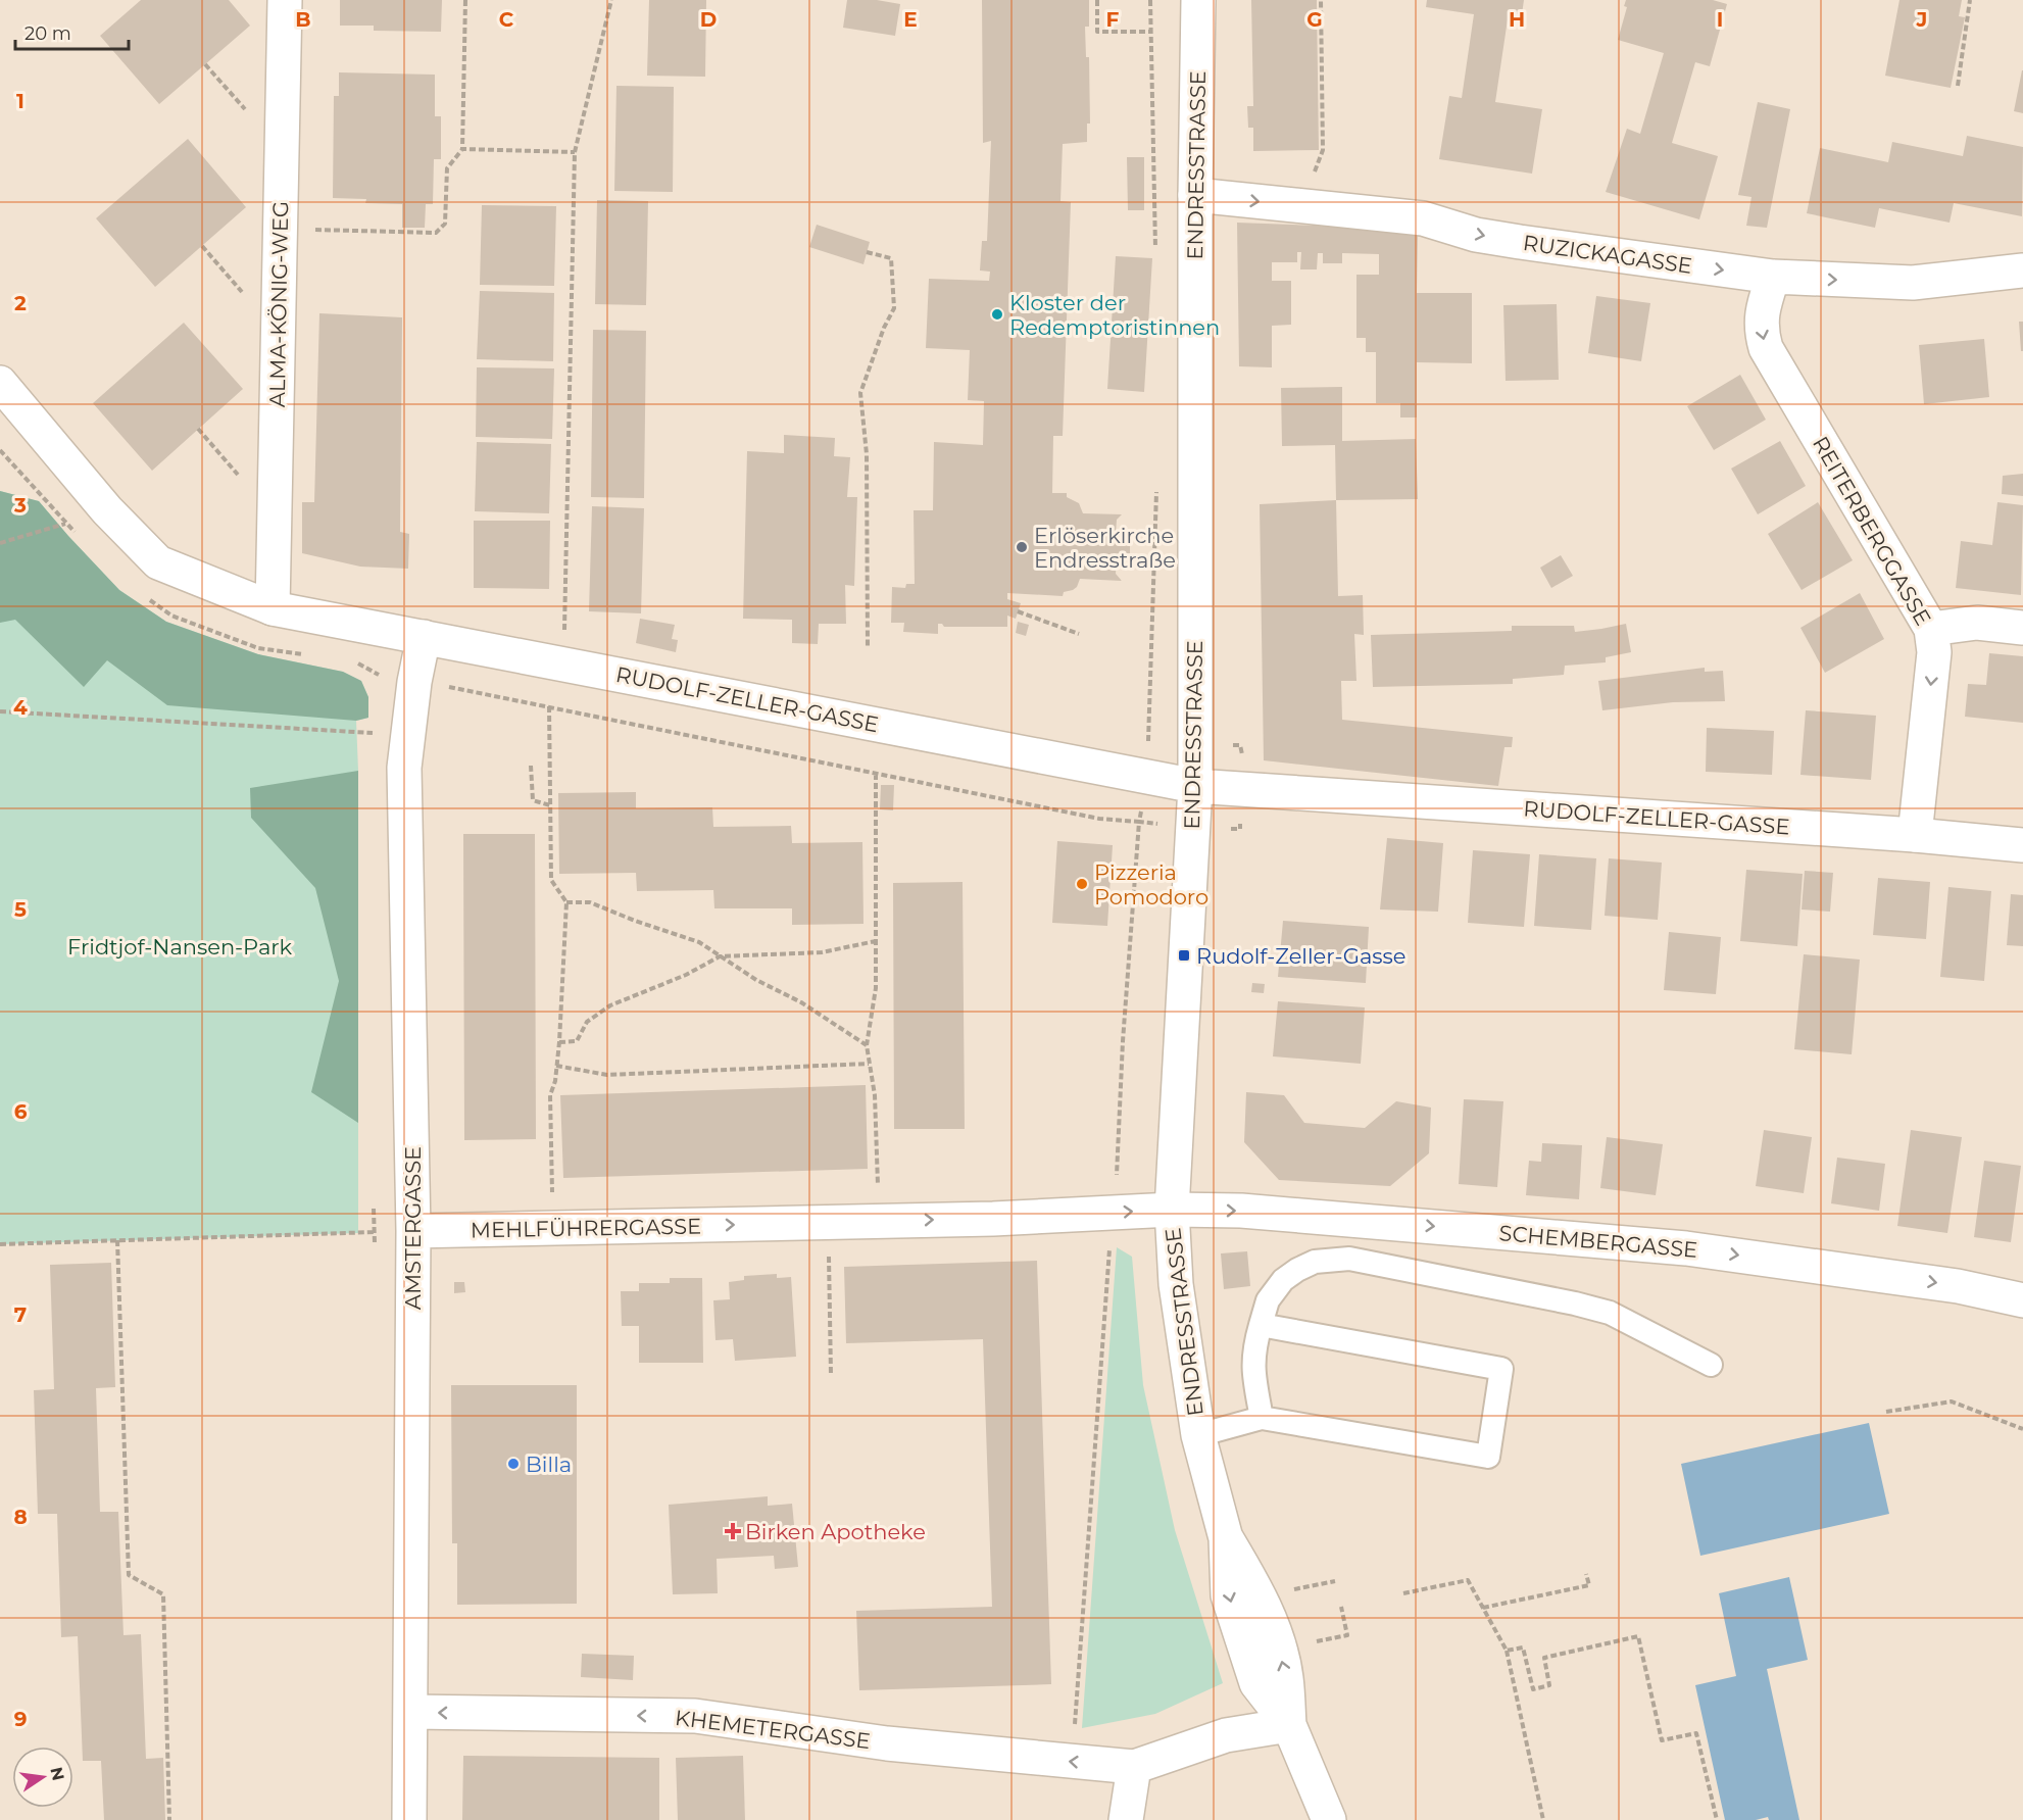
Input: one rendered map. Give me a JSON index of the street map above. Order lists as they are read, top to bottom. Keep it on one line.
{"streets":{"street":["ENDRESSTRASSE","RUZICKAGASSE","ALMA-KÖNIG-WEG","REITERBERGGASSE","RUDOLF-ZELLER-GASSE","AMSTERGASSE","MEHLFÜHRERGASSE","SCHEMBERGASSE","KHEMETERGASSE"]},"crossings":[["ENDRESSTRASSE","RUZICKAGASSE"],["ENDRESSTRASSE","RUDOLF-ZELLER-GASSE"],["ENDRESSTRASSE","MEHLFÜHRERGASSE"],["ENDRESSTRASSE","SCHEMBERGASSE"],["RUZICKAGASSE","REITERBERGGASSE"],["ALMA-KÖNIG-WEG","RUDOLF-ZELLER-GASSE"],["REITERBERGGASSE","RUDOLF-ZELLER-GASSE"],["RUDOLF-ZELLER-GASSE","AMSTERGASSE"],["AMSTERGASSE","MEHLFÜHRERGASSE"],["AMSTERGASSE","KHEMETERGASSE"],["MEHLFÜHRERGASSE","SCHEMBERGASSE"]],"one_way":["RUZICKAGASSE","REITERBERGGASSE","MEHLFÜHRERGASSE","SCHEMBERGASSE","KHEMETERGASSE"],"parks":["Fridtjof-Nansen-Park"],"places":{"other":["Kloster der Redemptoristinnen","Erlöserkirche Endresstraße","Pizzeria Pomodoro","Billa"],"transit":["Rudolf-Zeller-Gasse"],"health":["Birken Apotheke"]},"scale_bar":"20 m","north":"right","grid":{"columns":["B","C","D","E","F","G","H","I","J"],"rows":["1","2","3","4","5","6","7","8","9"]}}
